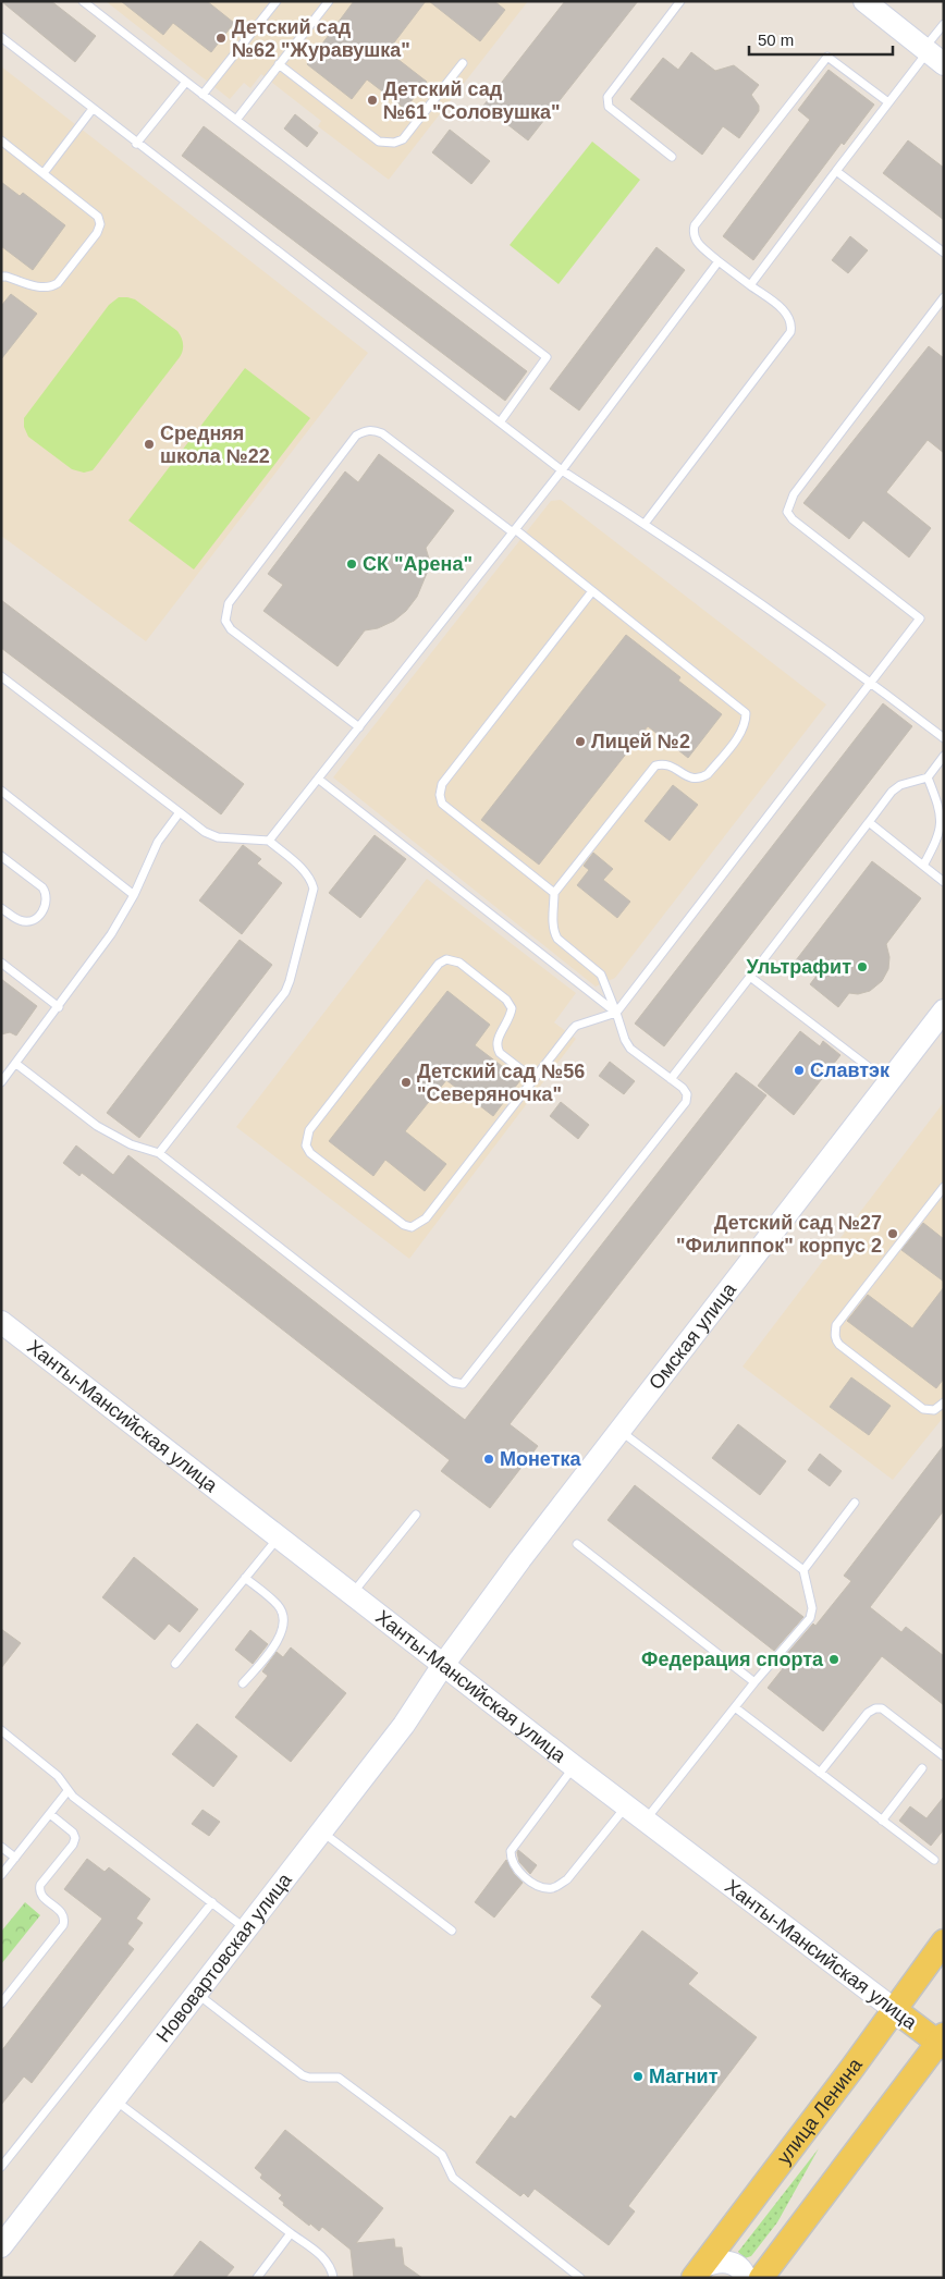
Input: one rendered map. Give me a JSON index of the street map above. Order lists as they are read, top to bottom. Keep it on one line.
{"streets":{"main road":["Омская улица","Ханты-Мансийская улица","Нововартовская улица","улица Ленина"]},"crossings":[["Омская улица","Ханты-Мансийская улица"],["Омская улица","Нововартовская улица"],["Ханты-Мансийская улица","Нововартовская улица"],["Ханты-Мансийская улица","улица Ленина"]],"places":["Детский сад №62 \"Журавушка\"","Детский сад №61 \"Соловушка\"","Средняя школа №22","СК \"Арена\"","Лицей №2","Ультрафит","Славтэк","Детский сад №56 \"Северяночка\"","Детский сад №27 \"Филиппок\" корпус 2","Монетка","Федерация спорта","Магнит"],"scale_bar":"50 m"}
